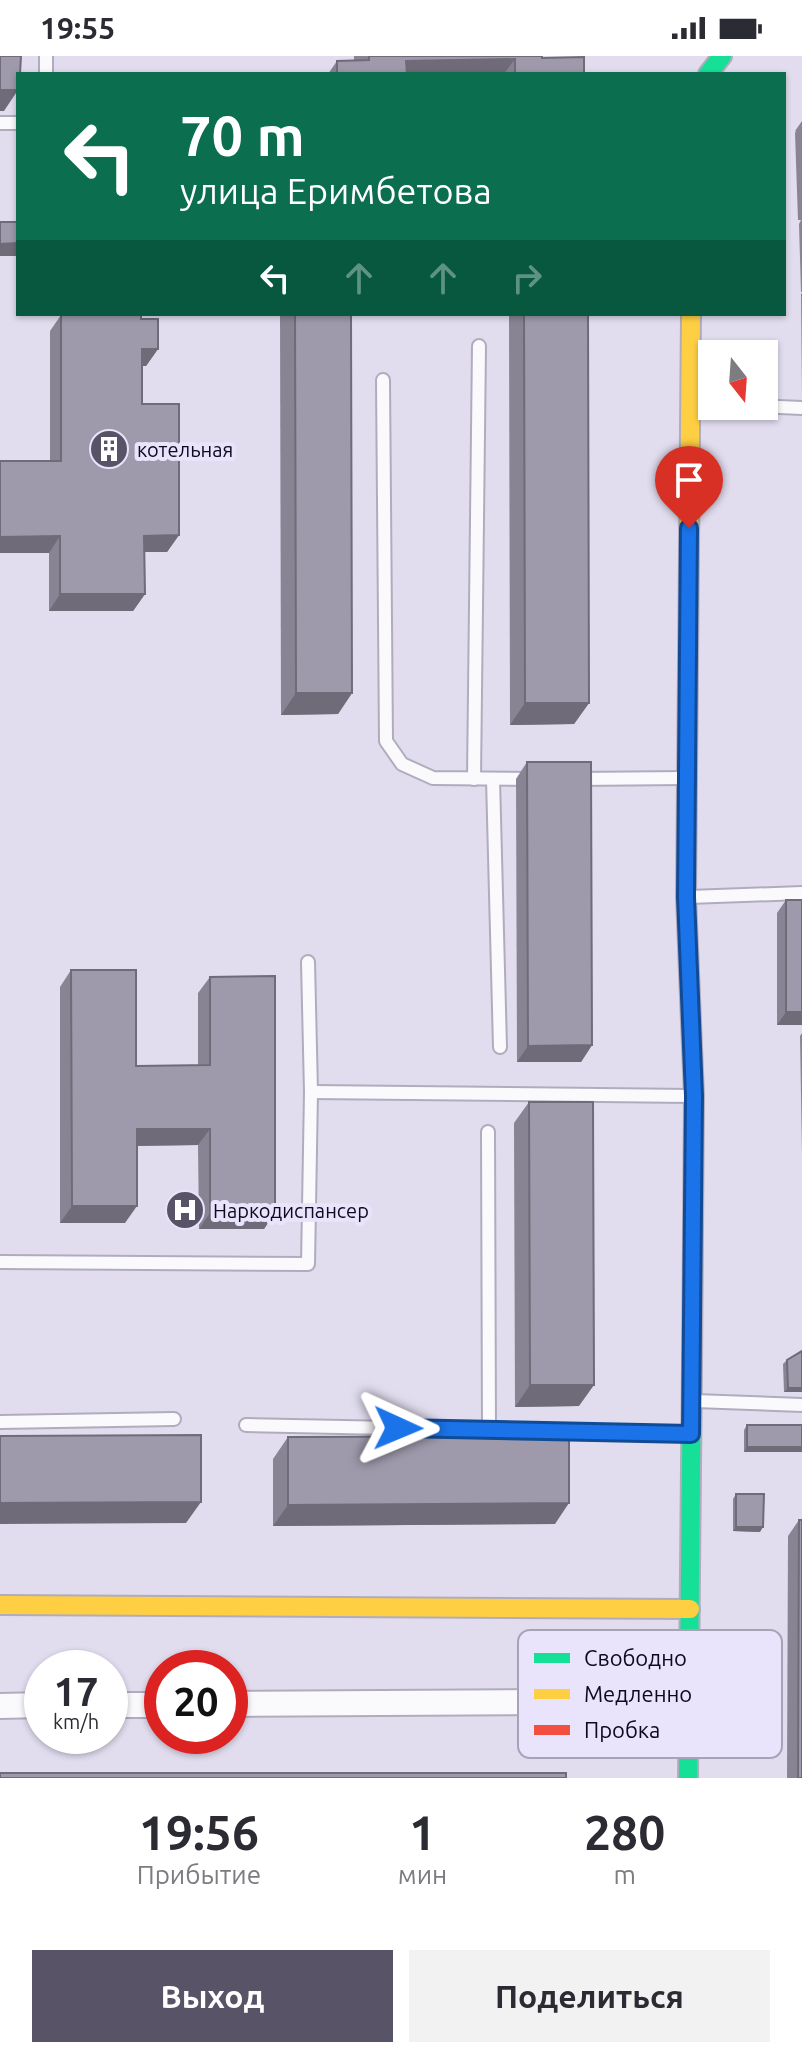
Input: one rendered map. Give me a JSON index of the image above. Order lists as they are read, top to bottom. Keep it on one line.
{"places":{"building":["котельная"],"hospital":["Наркодиспансер"]},"legend":["Свободно","Медленно","Пробка"],"north":"bottom","page":{"status":"19:55","turn":["70 m","улица Еримбетова"],"speed":"17 km/h","limit":"20","eta":["19:56","Прибытие","1","мин","280","m"],"buttons":["Выход","Поделиться"]}}
